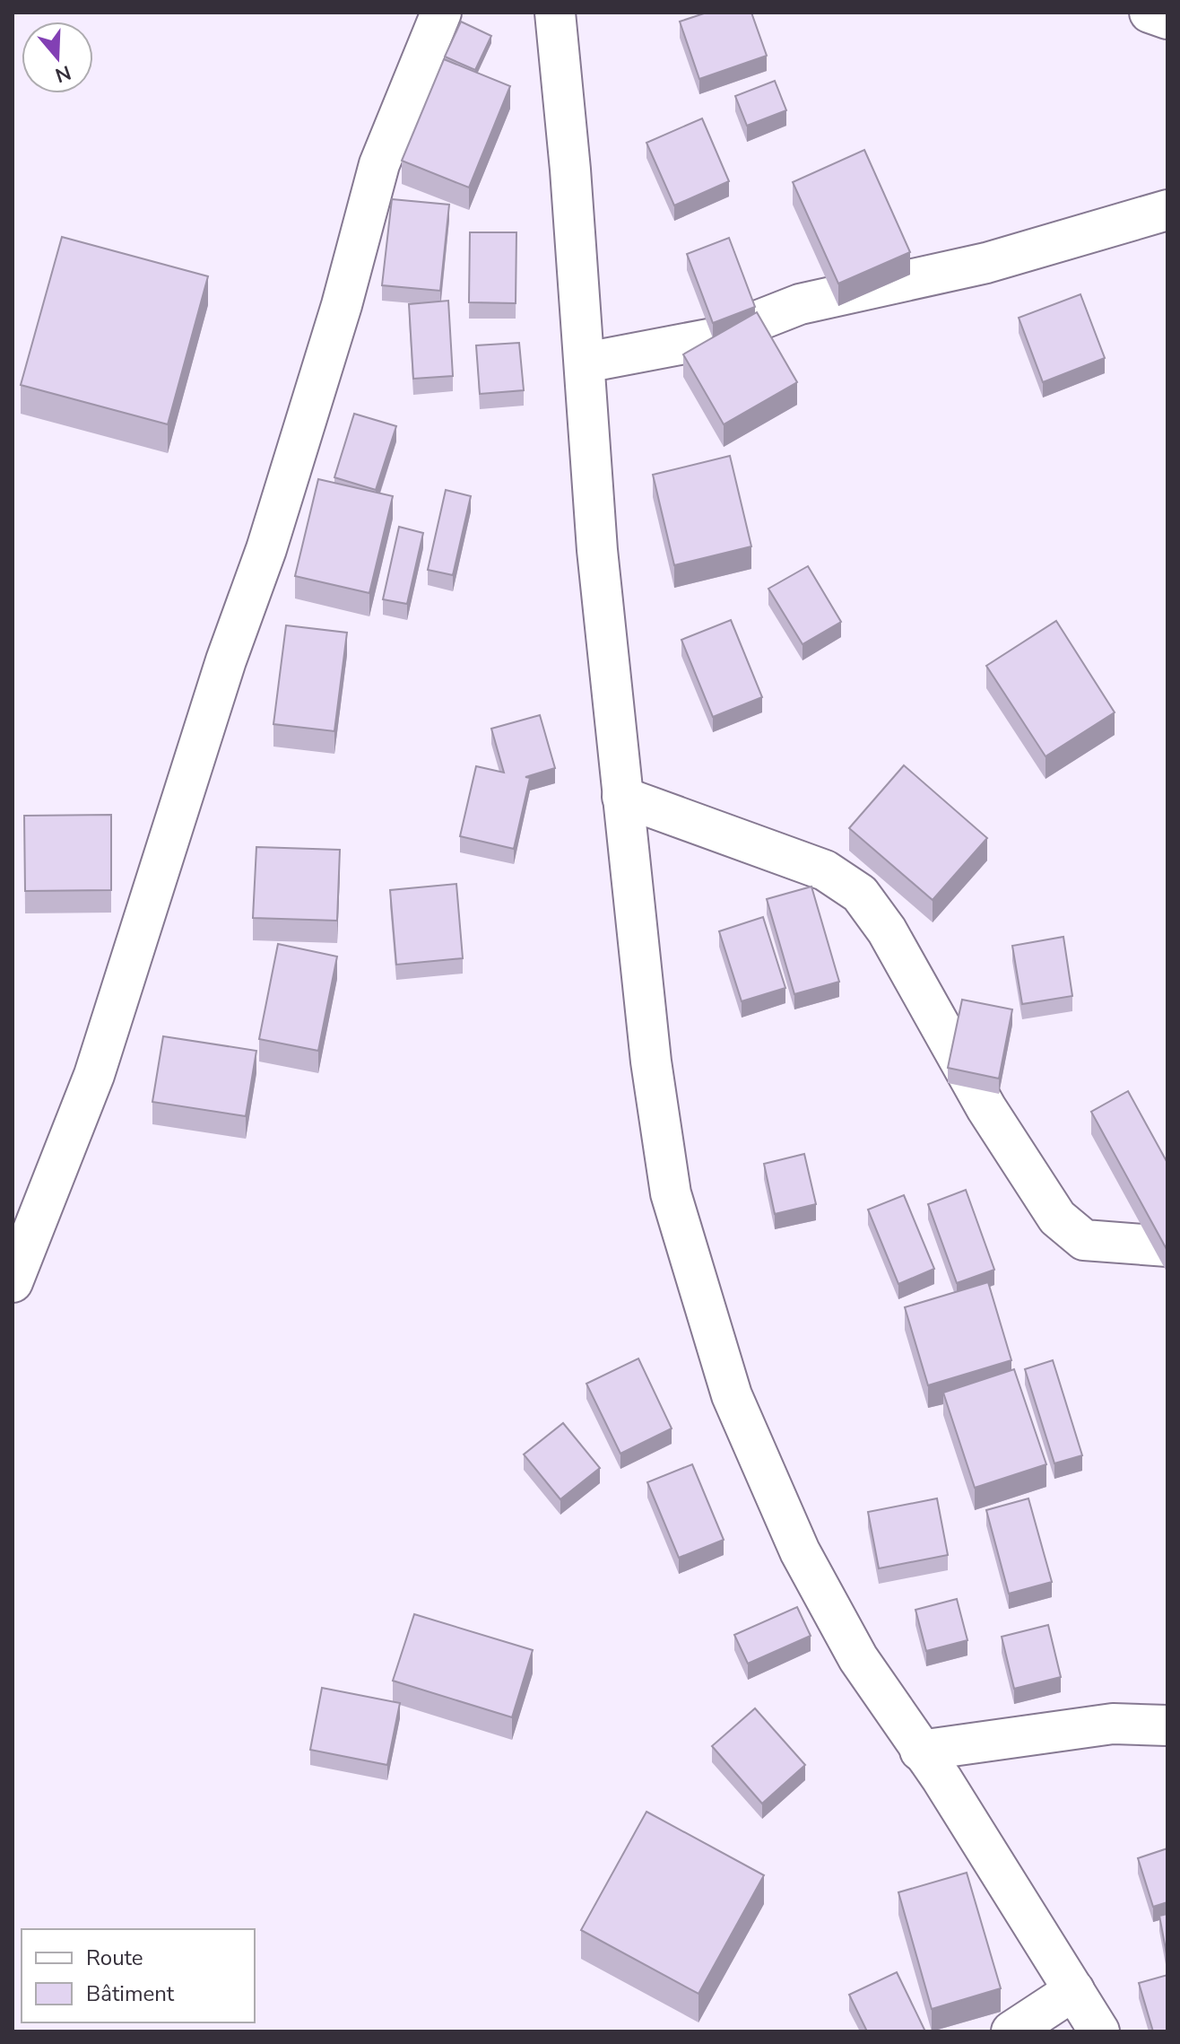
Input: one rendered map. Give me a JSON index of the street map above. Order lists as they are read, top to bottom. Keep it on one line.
{"legend":["Route","Bâtiment"],"north":"bottom"}
